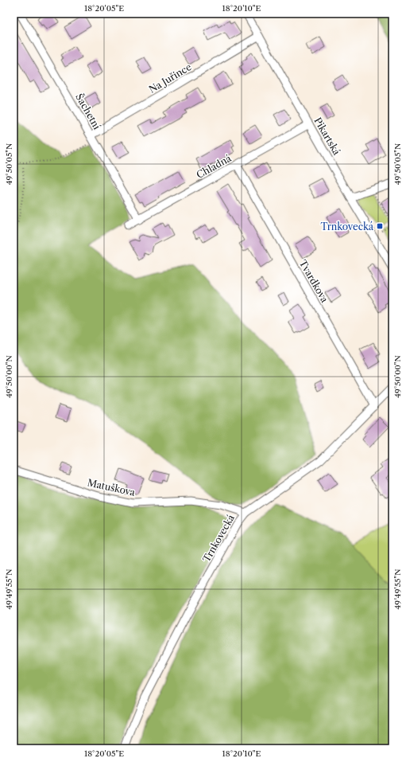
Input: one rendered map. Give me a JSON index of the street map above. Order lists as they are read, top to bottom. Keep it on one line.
{"streets":{"street":["Na Juřince","Šachetní","Pikartská","Chladná","Tvardkova","Matuškova","Trnkovecká"]},"crossings":[["Na Juřince","Šachetní"],["Na Juřince","Pikartská"],["Šachetní","Chladná"],["Pikartská","Chladná"],["Chladná","Tvardkova"],["Tvardkova","Trnkovecká"],["Matuškova","Trnkovecká"]],"places":{"transit":["Trnkovecká"]},"coordinates":["18°20'05\"E","18°20'10\"E","49°50'05\"N","49°50'00\"N","49°49'55\"N"]}
